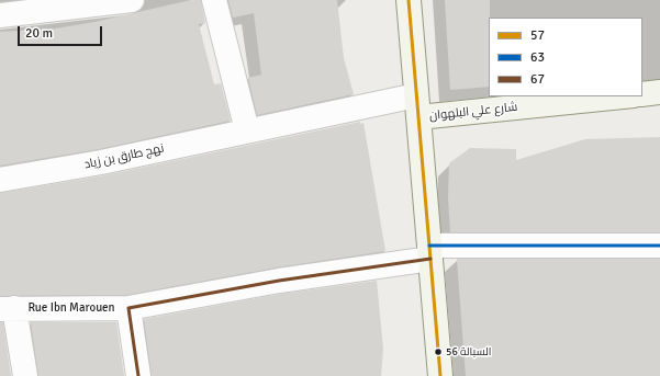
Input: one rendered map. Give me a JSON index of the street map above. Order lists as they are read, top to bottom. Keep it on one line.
{"streets":{"street":["شارع علي البلهوان","نهج طارق بن زياد","Rue Ibn Marouen"]},"crossings":[["شارع علي البلهوان","نهج طارق بن زياد"]],"places":["السبالة 56"],"lines":["transit line 57","transit line 63","transit line 67"],"legend":["57","63","67"],"scale_bar":"20 m"}
